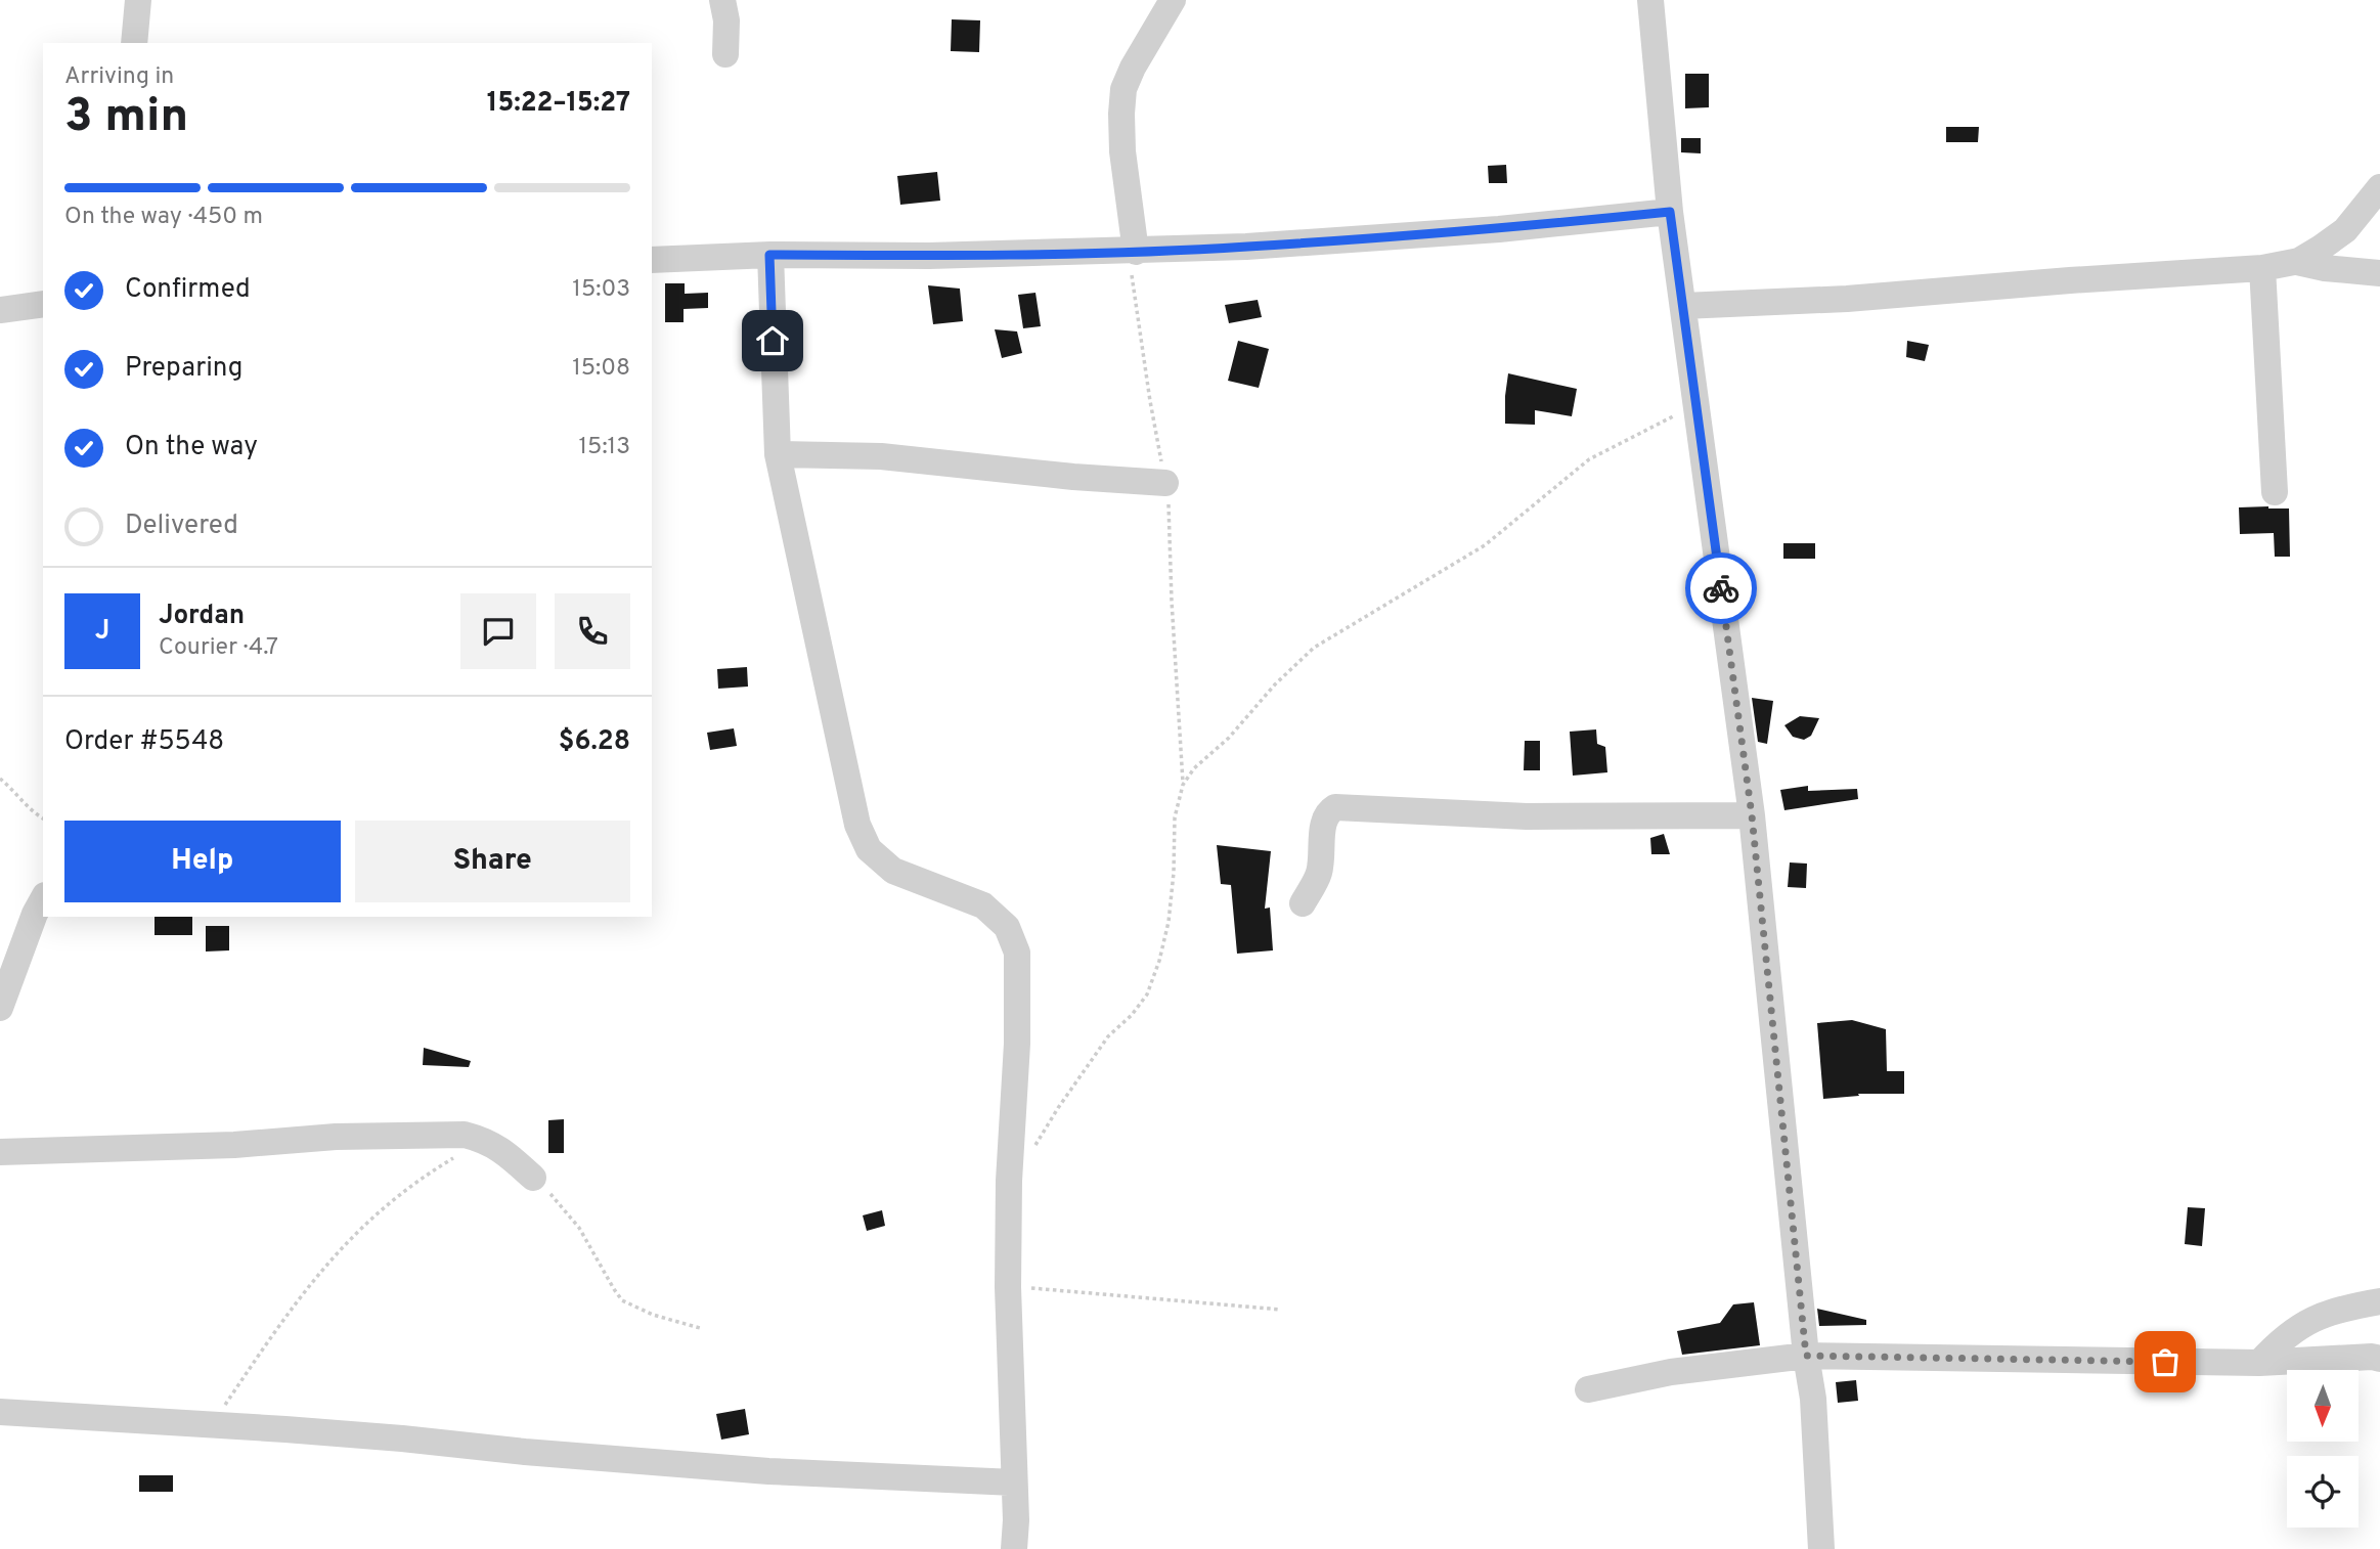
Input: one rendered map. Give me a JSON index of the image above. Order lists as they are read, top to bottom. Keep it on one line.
{"north":"bottom","page":{"heading":["3 min","Arriving in","15:22–15:27"],"panel":["Jordan","Courier · 4.7","Order #5548","$6.28"],"bar":"On the way · 450 m","list":[["Confirmed","15:03"],["Preparing","15:08"],["On the way","15:13"],"Delivered"],"round":"J","buttons":["Help","Share"]}}
